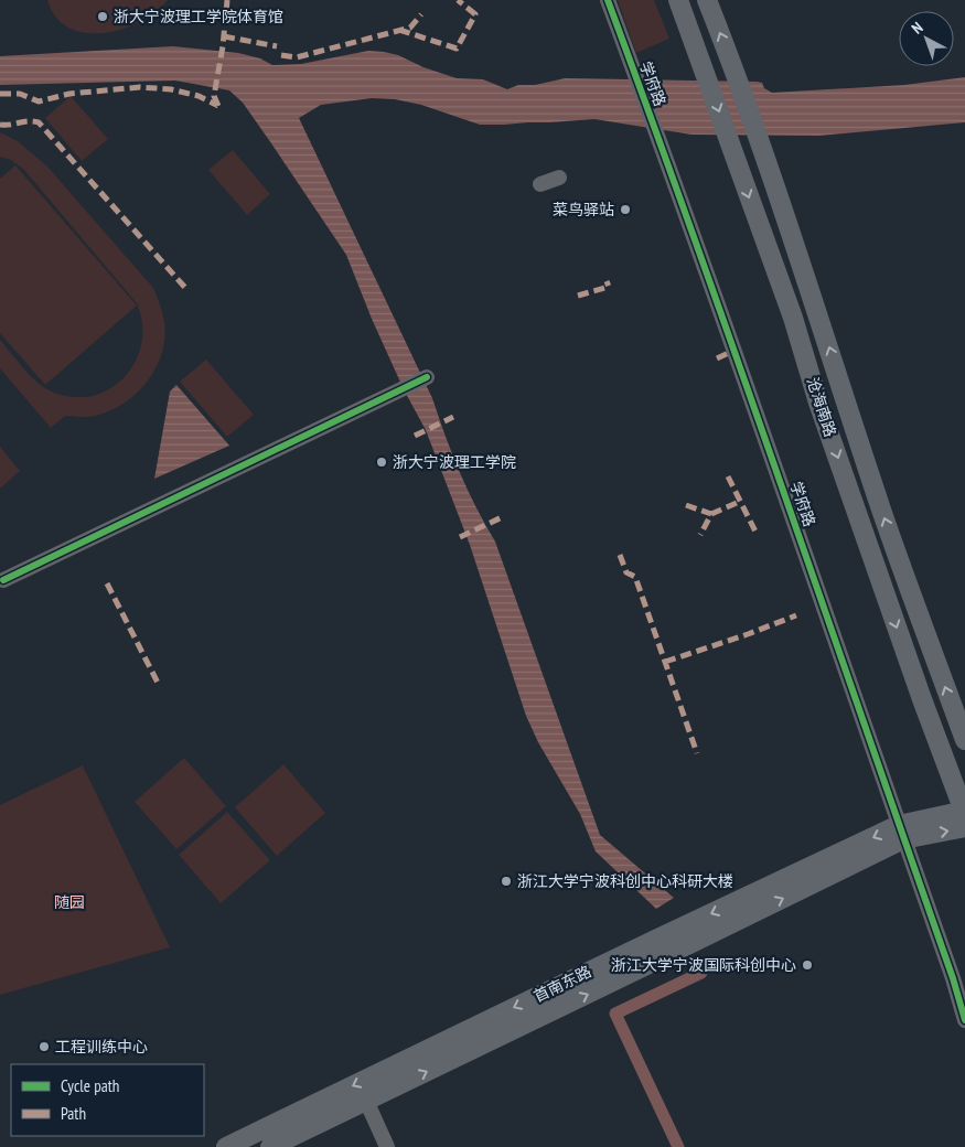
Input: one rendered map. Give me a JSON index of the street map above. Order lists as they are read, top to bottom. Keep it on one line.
{"streets":{"main road":["沧海南路","首南东路"],"street":["学府路"]},"crossings":[["学府路","首南东路"],["沧海南路","首南东路"]],"parks":["随园"],"places":["浙大宁波理工学院体育馆","菜鸟驿站","浙大宁波理工学院","浙江大学宁波科创中心科研大楼","浙江大学宁波国际科创中心","工程训练中心"],"legend":["Cycle path","Path"],"north":"top left"}
